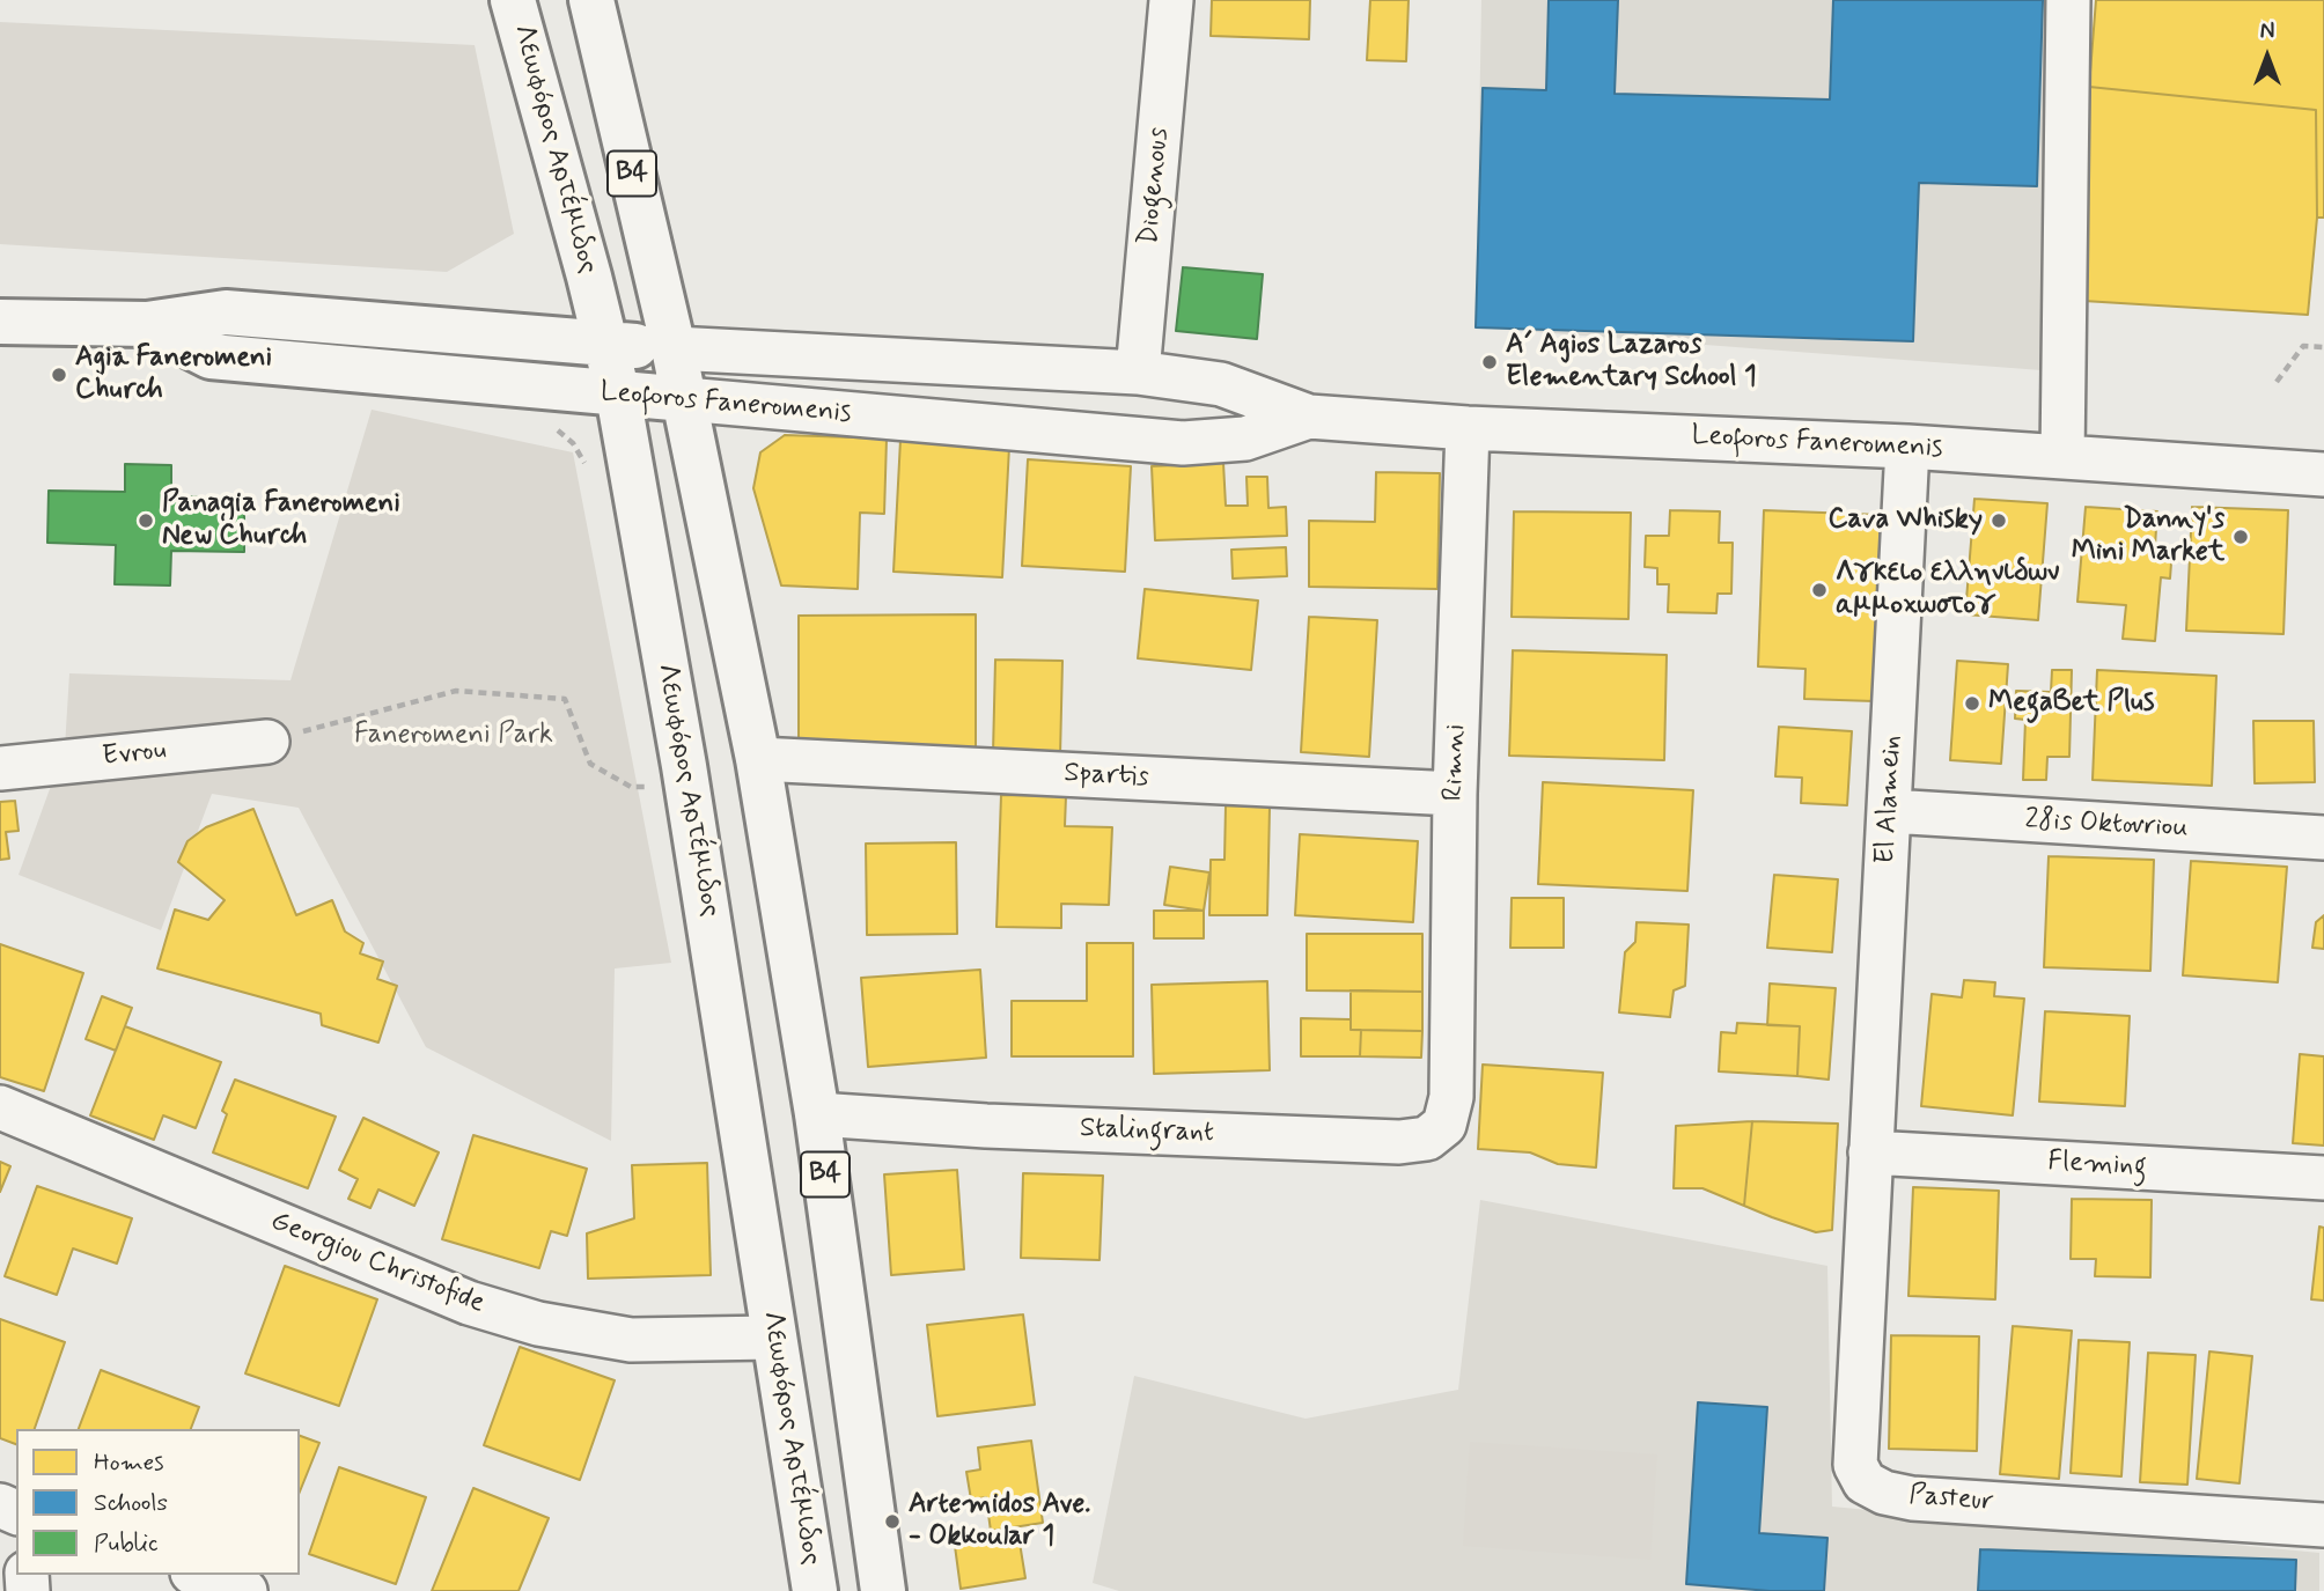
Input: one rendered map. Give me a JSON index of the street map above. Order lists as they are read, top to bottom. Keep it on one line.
{"streets":{"main road":["Λεωφόρος Αρτέμιδος","B4","Leoforos Faneromenis"],"street":["Diogenous","Evrou","Rimni","Spartis","El Alamein","28is Oktovriou","Stalingrant","Fleming","Georgiou Christofide","Pasteur"]},"crossings":[["Λεωφόρος Αρτέμιδος","Leoforos Faneromenis"],["Λεωφόρος Αρτέμιδος","Georgiou Christofide"],["B4","Leoforos Faneromenis"],["B4","Spartis"],["B4","Stalingrant"],["Diogenous","Leoforos Faneromenis"],["Leoforos Faneromenis","Rimni"],["Leoforos Faneromenis","El Alamein"],["Rimni","Spartis"],["Rimni","Stalingrant"],["El Alamein","28is Oktovriou"],["El Alamein","Fleming"],["El Alamein","Pasteur"],["Fleming","Pasteur"]],"parks":["Faneromeni Park"],"places":["A´ Agios Lazaros Elementary School 1","Agia Faneromeni Church","Panagia Faneromeni New Church","Cava Whisky","Danny's Mini Market","Λγκειο ελληνιδων αμμοχωστογ","MegaBet Plus","Artemidos Ave. - Okkoular 1"],"legend":["Homes","Schools","Public"],"north":"top"}
